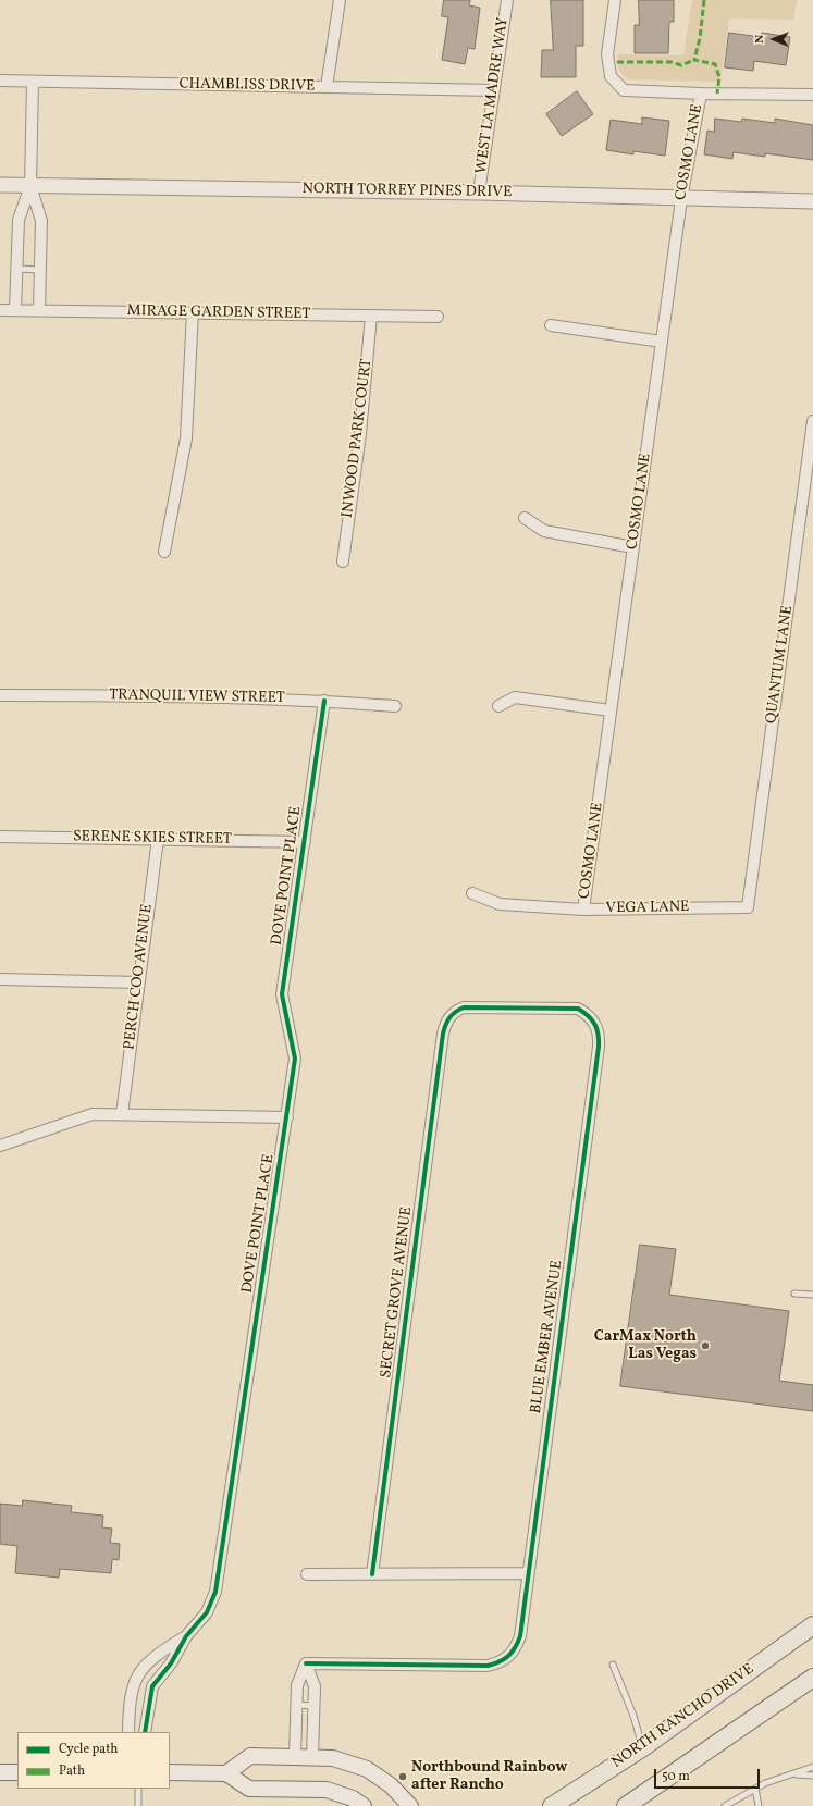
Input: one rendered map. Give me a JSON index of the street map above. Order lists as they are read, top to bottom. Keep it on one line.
{"streets":{"main road":["NORTH RANCHO DRIVE"],"street":["CHAMBLISS DRIVE","WEST LA MADRE WAY","COSMO LANE","NORTH TORREY PINES DRIVE","MIRAGE GARDEN STREET","INWOOD PARK COURT","QUANTUM LANE","TRANQUIL VIEW STREET","SERENE SKIES STREET","DOVE POINT PLACE","VEGA LANE","PERCH COO AVENUE","SECRET GROVE AVENUE","BLUE EMBER AVENUE"]},"crossings":[["CHAMBLISS DRIVE","WEST LA MADRE WAY"],["WEST LA MADRE WAY","NORTH TORREY PINES DRIVE"],["COSMO LANE","NORTH TORREY PINES DRIVE"],["COSMO LANE","VEGA LANE"],["MIRAGE GARDEN STREET","INWOOD PARK COURT"],["QUANTUM LANE","VEGA LANE"],["TRANQUIL VIEW STREET","DOVE POINT PLACE"],["SERENE SKIES STREET","DOVE POINT PLACE"],["SERENE SKIES STREET","PERCH COO AVENUE"],["SECRET GROVE AVENUE","BLUE EMBER AVENUE"]],"places":["CarMax North Las Vegas","Northbound Rainbow after Rancho"],"legend":["Cycle path","Path"],"scale_bar":"50 m","north":"left"}
